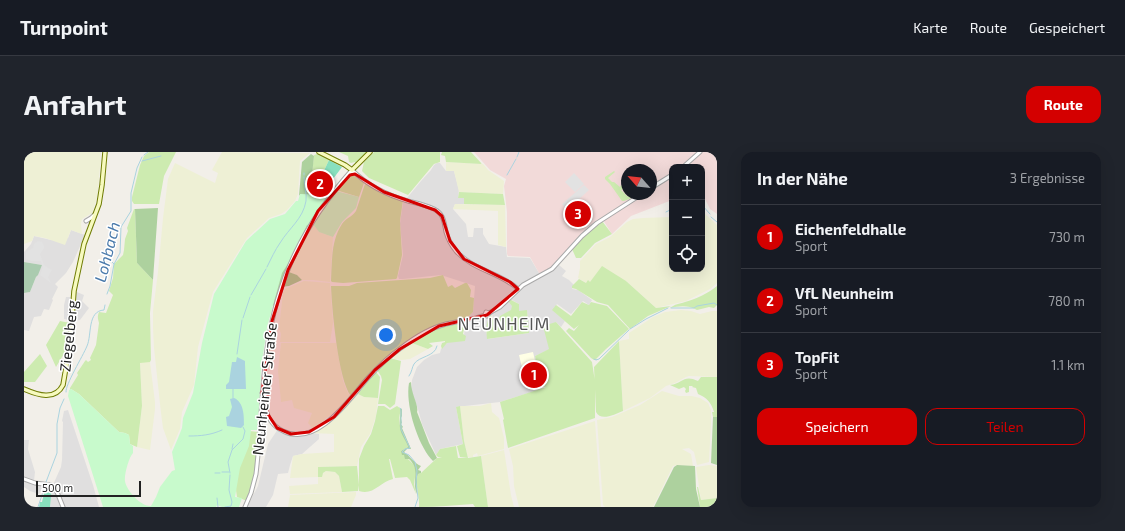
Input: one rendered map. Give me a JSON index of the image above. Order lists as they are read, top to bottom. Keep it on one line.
{"streets":{"main road":["Ziegelberg"],"street":["Neunheimer Straße"]},"districts":["NEUNHEIM"],"water":["Lohbach"],"scale_bar":"500 m","north":"top left","page":{"header":"Turnpoint","nav":["Karte","Route","Gespeichert"],"buttons":["Route",["Speichern","Teilen"]],"title":"Anfahrt","heading":["In der Nähe","3 Ergebnisse"],"map_buttons":["+","−"],"pins":["2","3","1"],"list":[{"mark":"1","name":"Eichenfeldhalle","note":"Sport","value":"730 m"},{"mark":"2","name":"VfL Neunheim","note":"Sport","value":"780 m"},{"mark":"3","name":"TopFit","note":"Sport","value":"1.1 km"}],"scale":"500 m"}}
